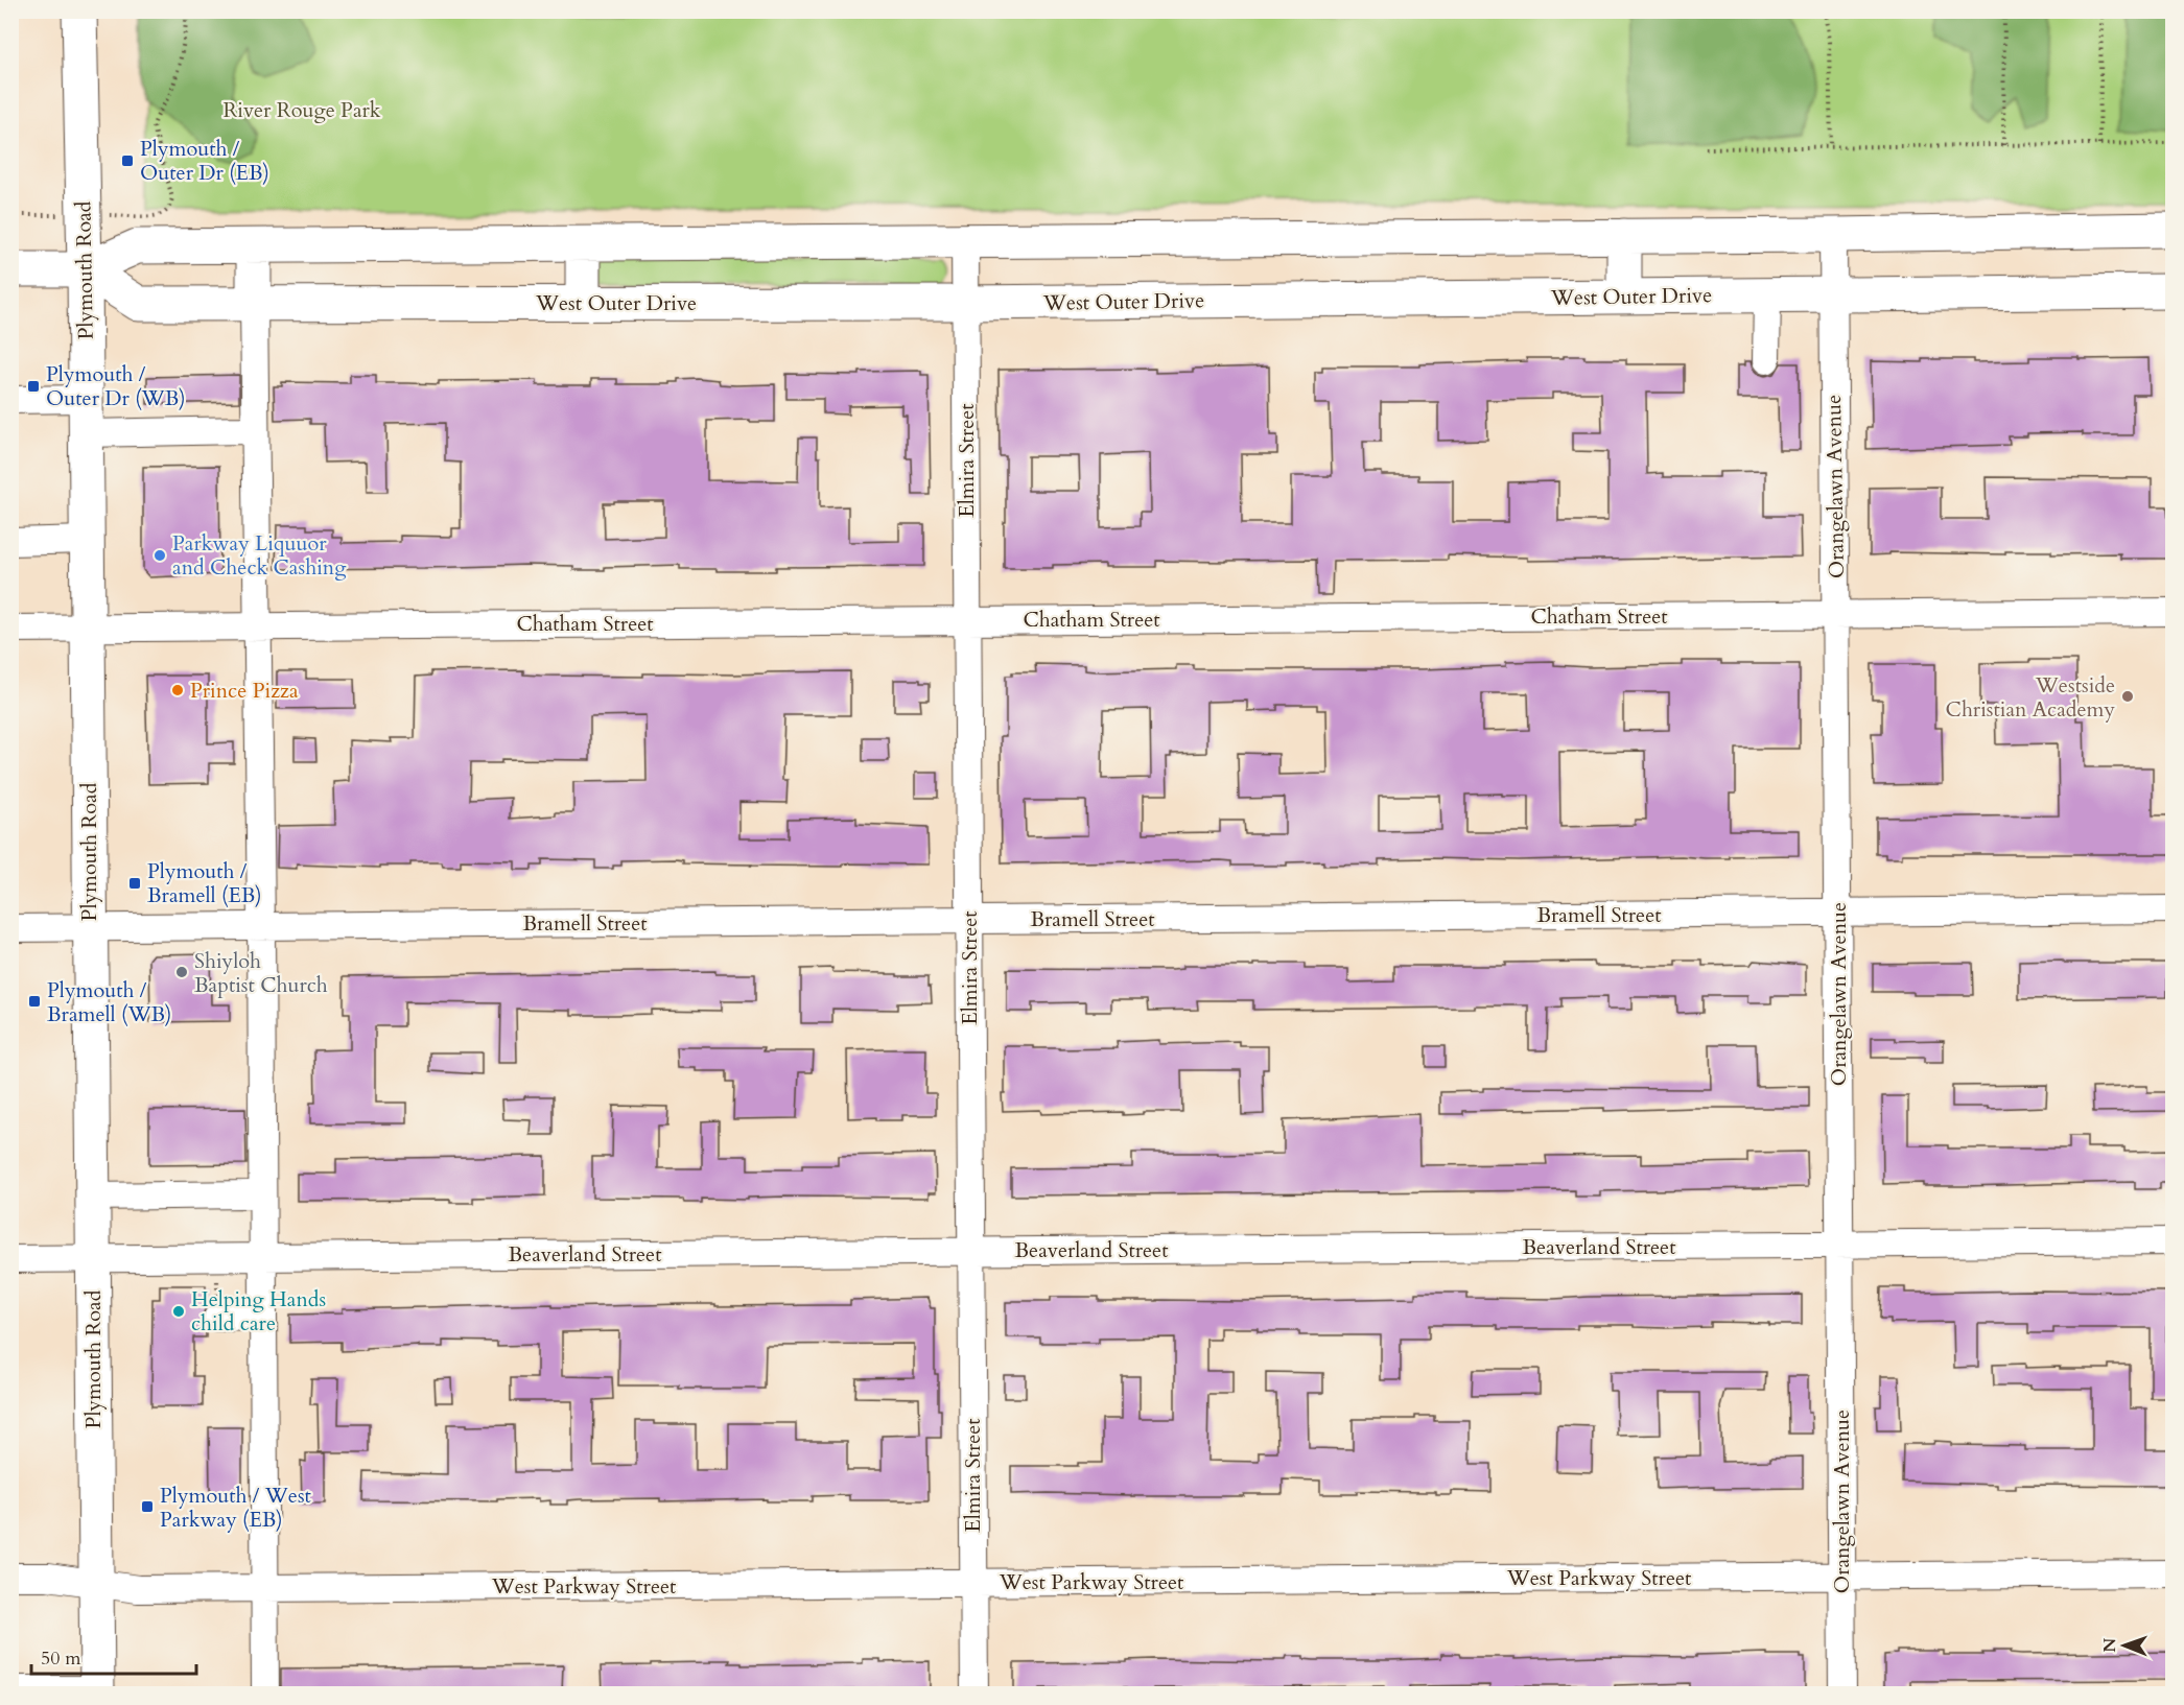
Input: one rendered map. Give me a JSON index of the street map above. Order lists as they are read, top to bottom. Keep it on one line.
{"streets":{"main road":["Plymouth Road","West Outer Drive"],"street":["Elmira Street","Orangelawn Avenue","Chatham Street","Bramell Street","Beaverland Street","West Parkway Street"]},"crossings":[["Plymouth Road","West Outer Drive"],["Plymouth Road","Chatham Street"],["Plymouth Road","Bramell Street"],["Plymouth Road","Beaverland Street"],["Plymouth Road","West Parkway Street"],["West Outer Drive","Elmira Street"],["West Outer Drive","Orangelawn Avenue"],["Elmira Street","Chatham Street"],["Elmira Street","Bramell Street"],["Elmira Street","Beaverland Street"],["Elmira Street","West Parkway Street"],["Orangelawn Avenue","Chatham Street"],["Orangelawn Avenue","Bramell Street"],["Orangelawn Avenue","Beaverland Street"],["Orangelawn Avenue","West Parkway Street"]],"parks":["River Rouge Park"],"places":{"transit":["Plymouth / Outer Dr (EB)","Plymouth / Outer Dr (WB)","Plymouth / Bramell (EB)","Plymouth / Bramell (WB)","Plymouth / West Parkway (EB)"],"other":["Parkway Liquuor and Check Cashing","Prince Pizza","Westside Christian Academy","Shiyloh Baptist Church","Helping Hands child care"]},"scale_bar":"50 m","north":"left"}
